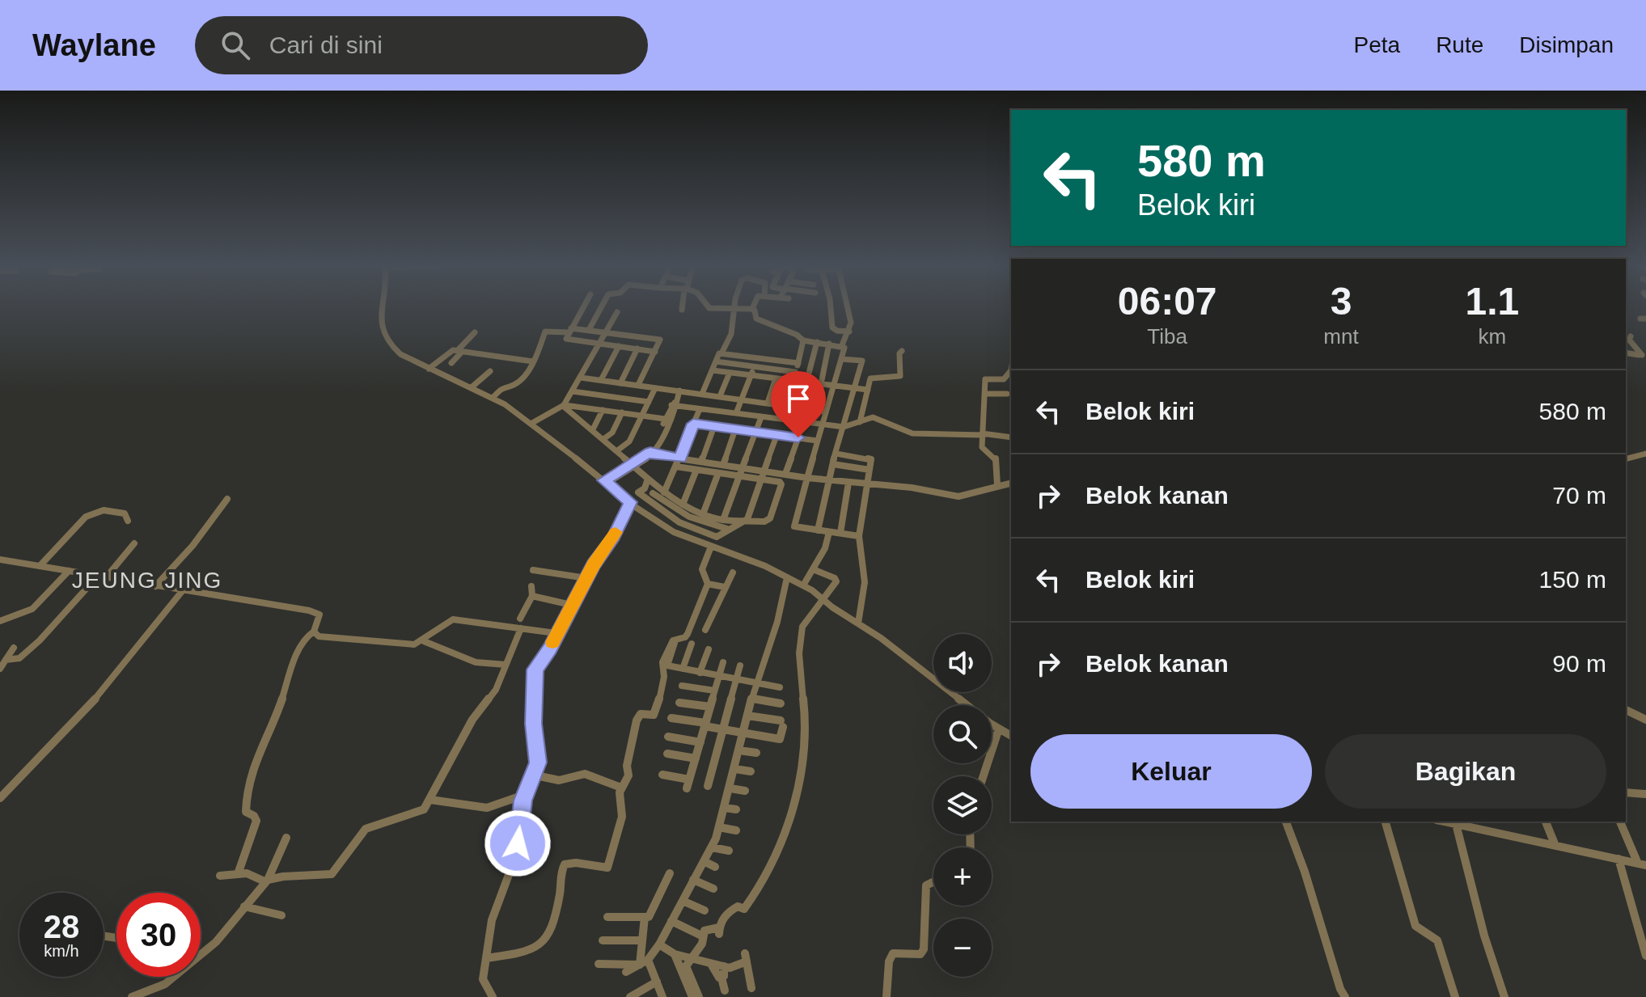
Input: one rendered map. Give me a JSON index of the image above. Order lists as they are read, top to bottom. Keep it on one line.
{"districts":["JEUNG JING"],"page":{"header":"Waylane","search":"Cari di sini","nav":["Peta","Rute","Disimpan"],"turn":["580 m","Belok kiri"],"eta":["06:07","Tiba","3","mnt","1.1","km"],"list":[{"name":"Belok kiri","value":"580 m"},{"name":"Belok kanan","value":"70 m"},{"name":"Belok kiri","value":"150 m"},{"name":"Belok kanan","value":"90 m"}],"map_buttons":["+","−"],"buttons":["Keluar","Bagikan"],"speed":"28 km/h","limit":"30"}}
